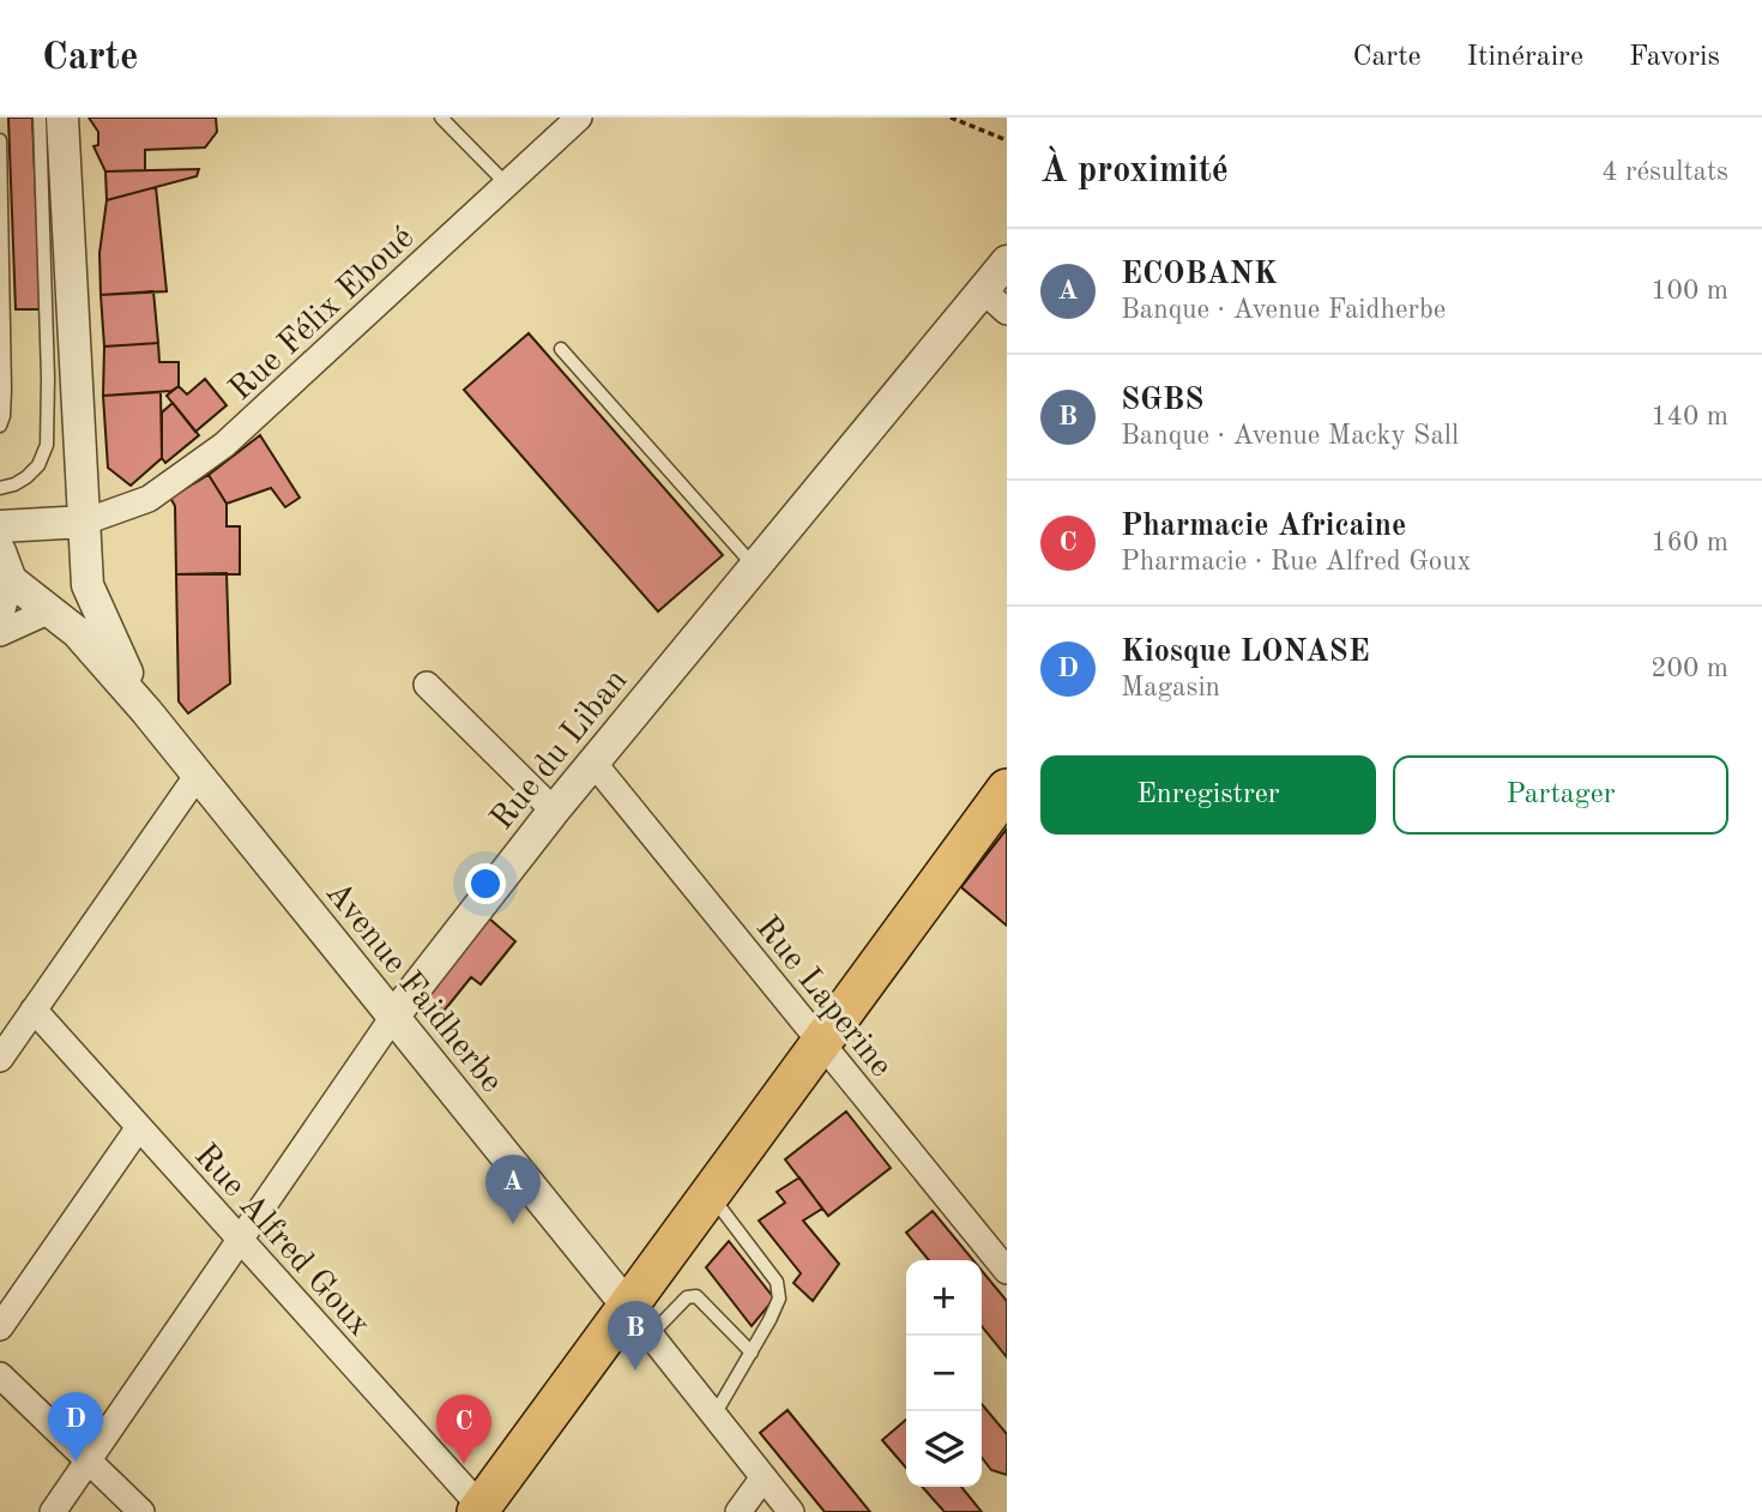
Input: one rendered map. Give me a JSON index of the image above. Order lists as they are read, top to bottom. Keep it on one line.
{"streets":{"street":["Rue Félix Eboué","Rue du Liban","Avenue Faidherbe","Rue Laperine","Rue Alfred Goux"]},"crossings":[["Rue du Liban","Avenue Faidherbe"],["Rue du Liban","Rue Laperine"],["Rue du Liban","Rue Alfred Goux"]],"page":{"header":"Carte","nav":["Carte","Itinéraire","Favoris"],"heading":["À proximité","4 résultats"],"list":[{"mark":"A","name":"ECOBANK","note":"Banque · Avenue Faidherbe","value":"100 m"},{"mark":"B","name":"SGBS","note":"Banque · Avenue Macky Sall","value":"140 m"},{"mark":"C","name":"Pharmacie Africaine","note":"Pharmacie · Rue Alfred Goux","value":"160 m"},{"mark":"D","name":"Kiosque LONASE","note":"Magasin","value":"200 m"}],"buttons":["Enregistrer","Partager"],"pins":["A","B","D","C"],"map_buttons":["+","−"]}}
